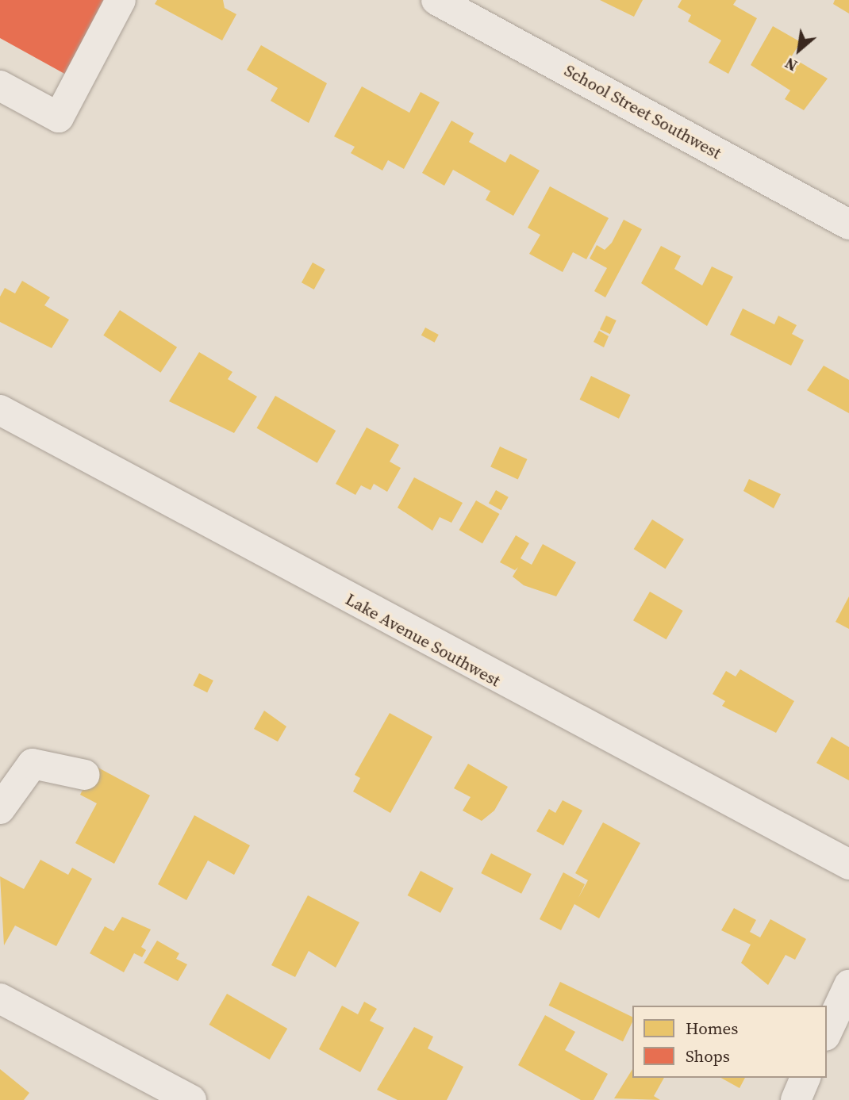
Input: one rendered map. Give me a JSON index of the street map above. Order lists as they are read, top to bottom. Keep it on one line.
{"streets":{"street":["School Street Southwest","Lake Avenue Southwest"]},"legend":["Homes","Shops"],"north":"bottom left"}
